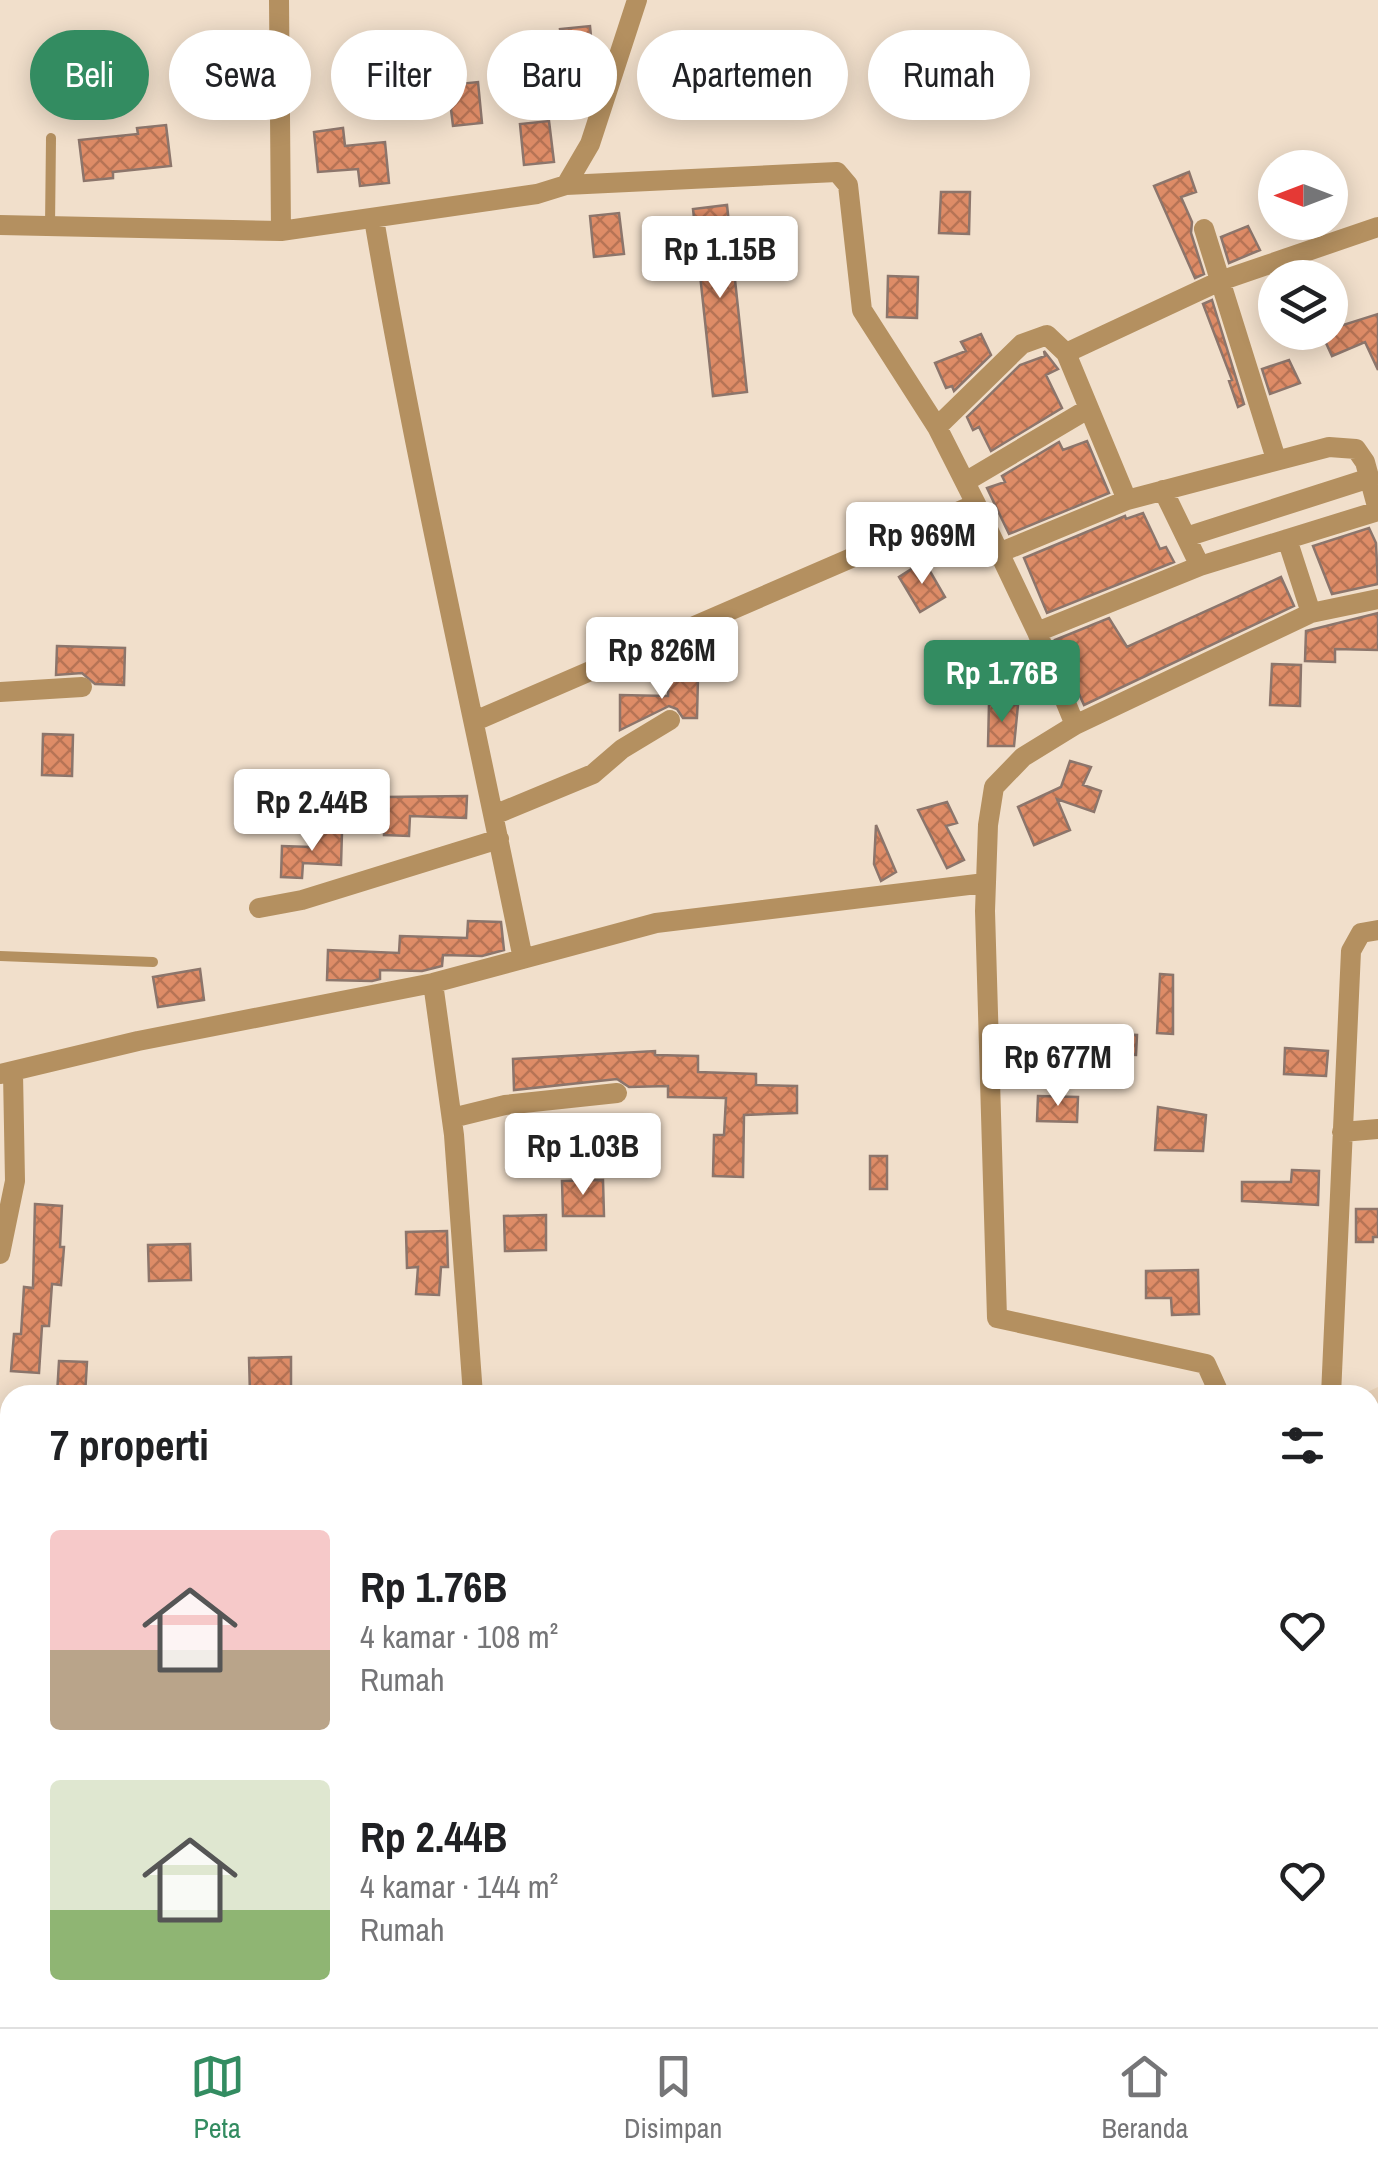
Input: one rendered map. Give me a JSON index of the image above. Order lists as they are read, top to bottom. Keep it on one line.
{"north":"left","page":{"chip":["Beli","Sewa","Filter","Baru","Apartemen","Rumah"],"price":["Rp 1.15B","Rp 969M","Rp 826M","Rp 1.76B","Rp 2.44B","Rp 677M","Rp 1.03B"],"heading":"7 properti","list":[{"name":"Rp 1.76B","note":"4 kamar · 108 m² · Rumah"},{"name":"Rp 2.44B","note":"4 kamar · 144 m² · Rumah"}],"tabs":["Peta","Disimpan","Beranda"]}}
